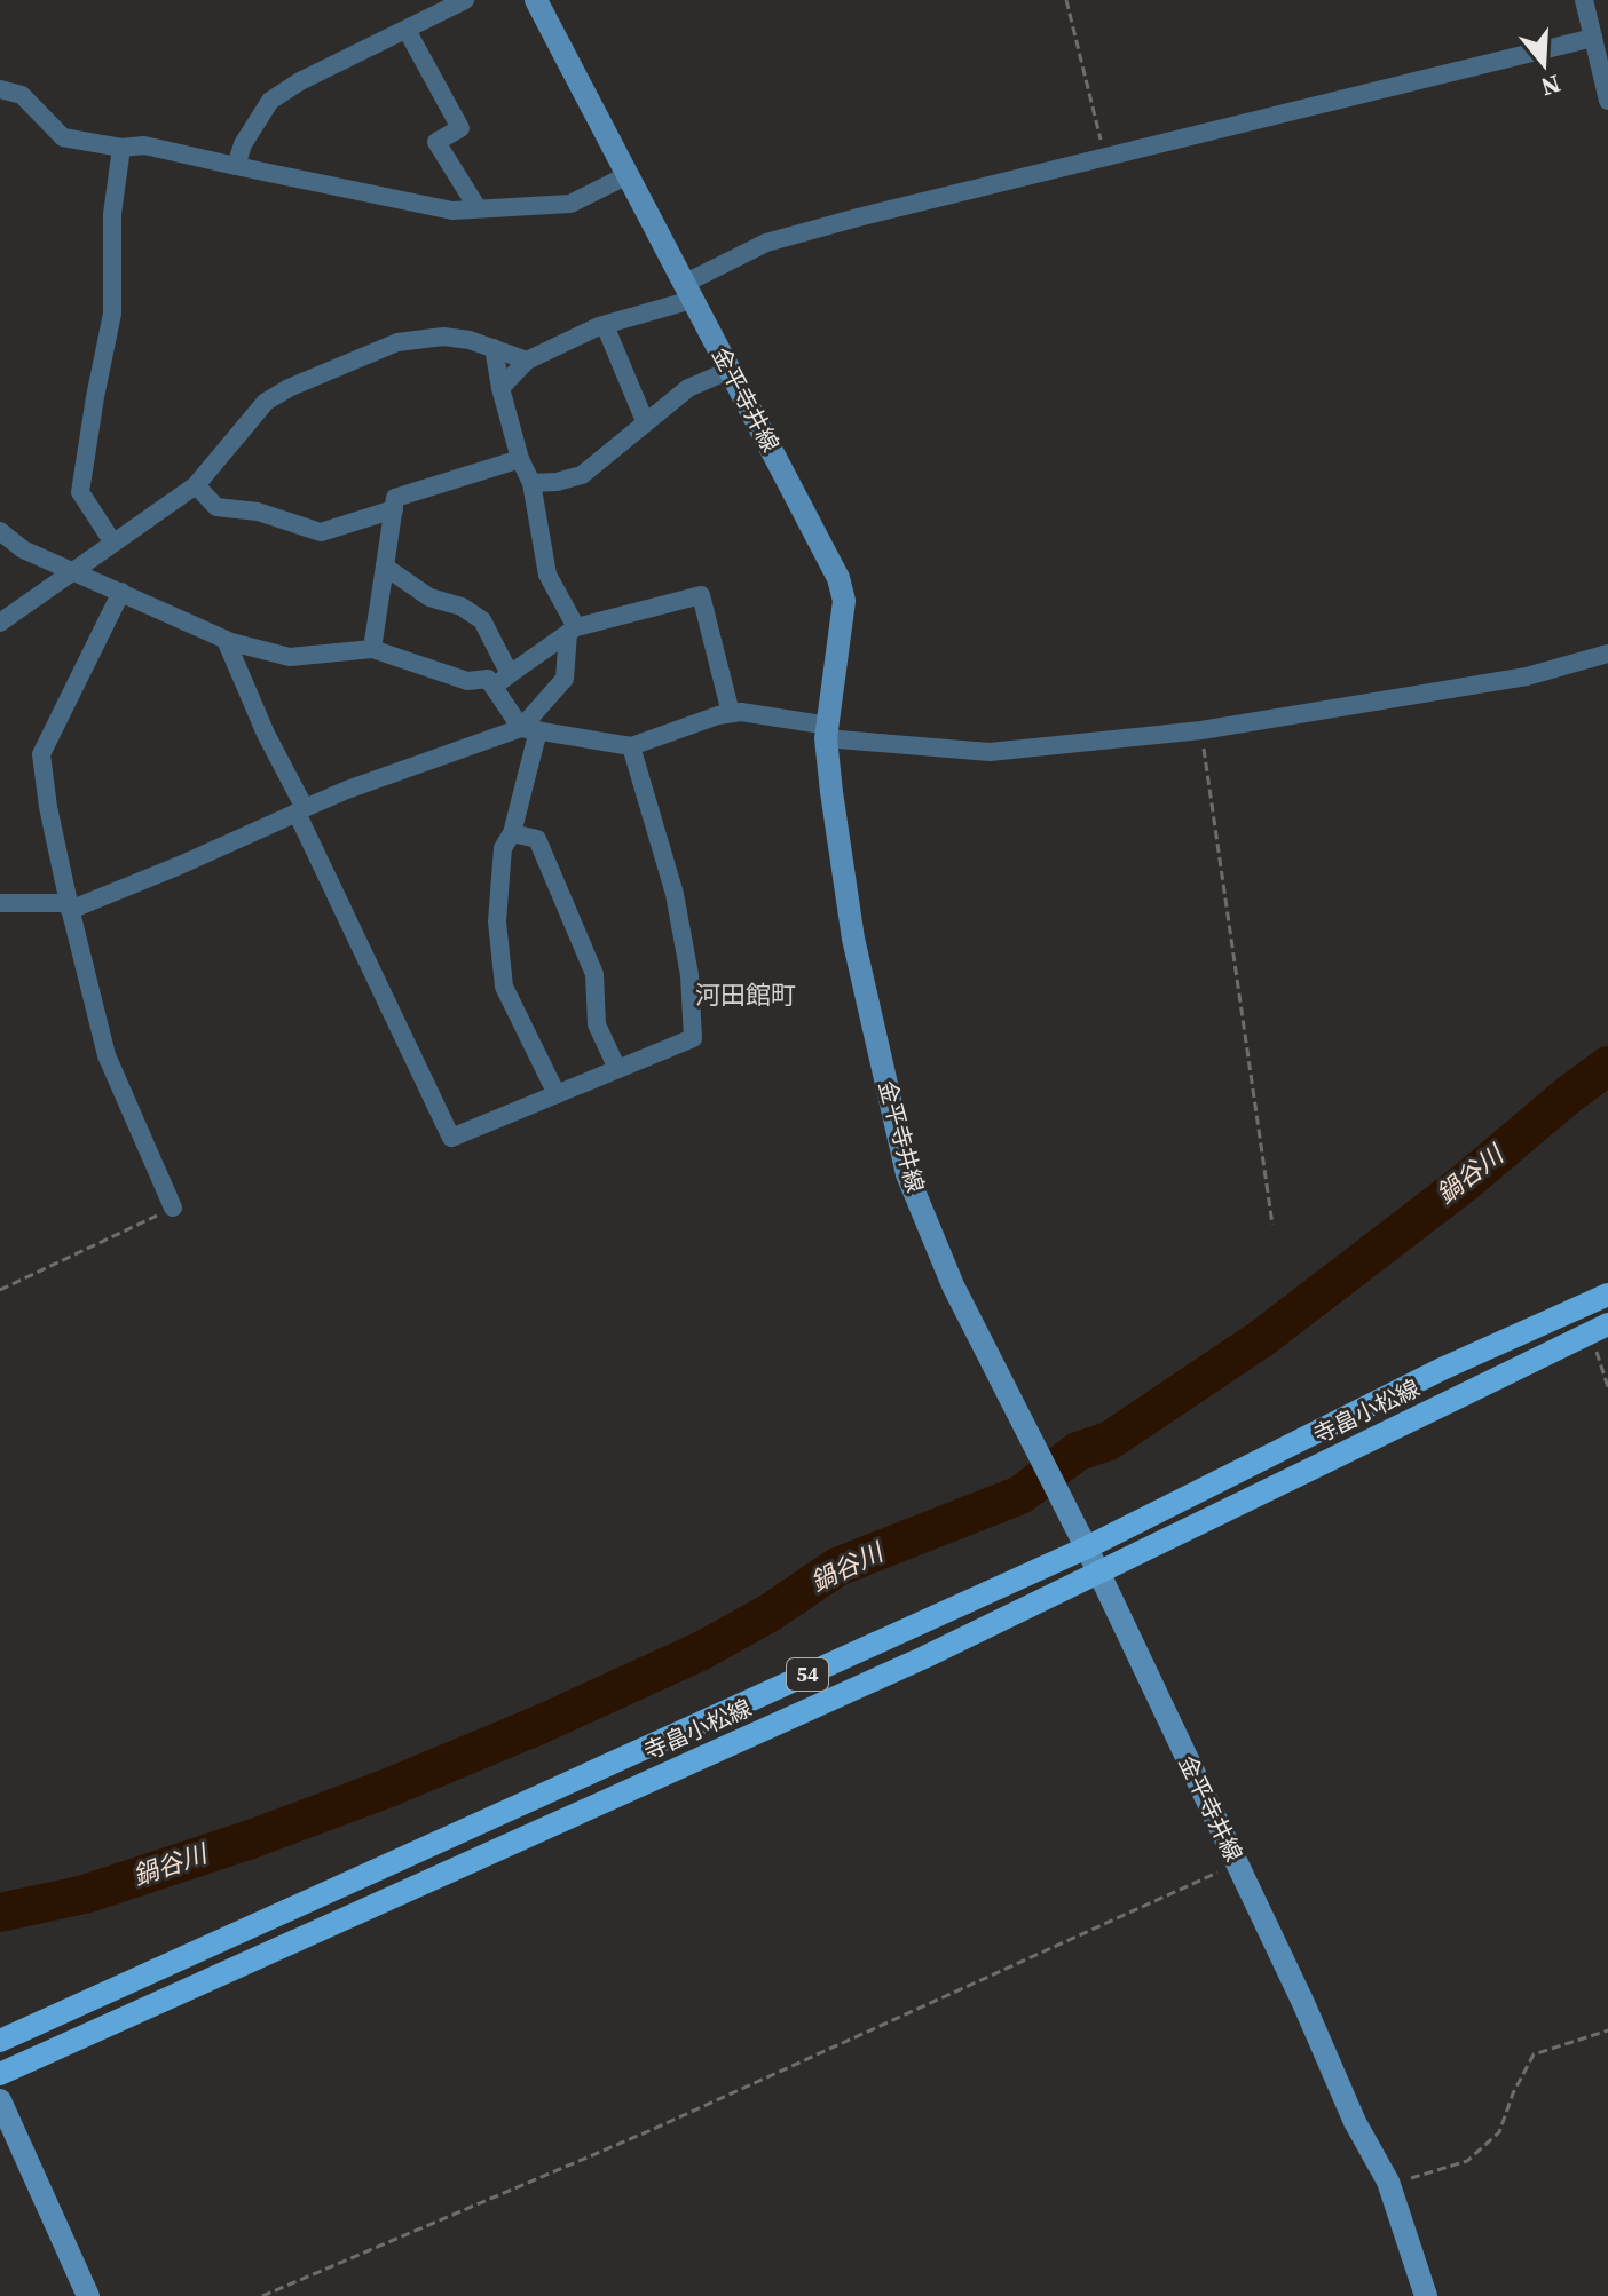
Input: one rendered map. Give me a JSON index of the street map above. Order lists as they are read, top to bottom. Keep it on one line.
{"streets":{"main road":["金平寺井線","寺畠小松線","54"]},"crossings":[["金平寺井線","寺畠小松線"]],"districts":["河田館町"],"water":["鍋谷川"],"north":"bottom"}
